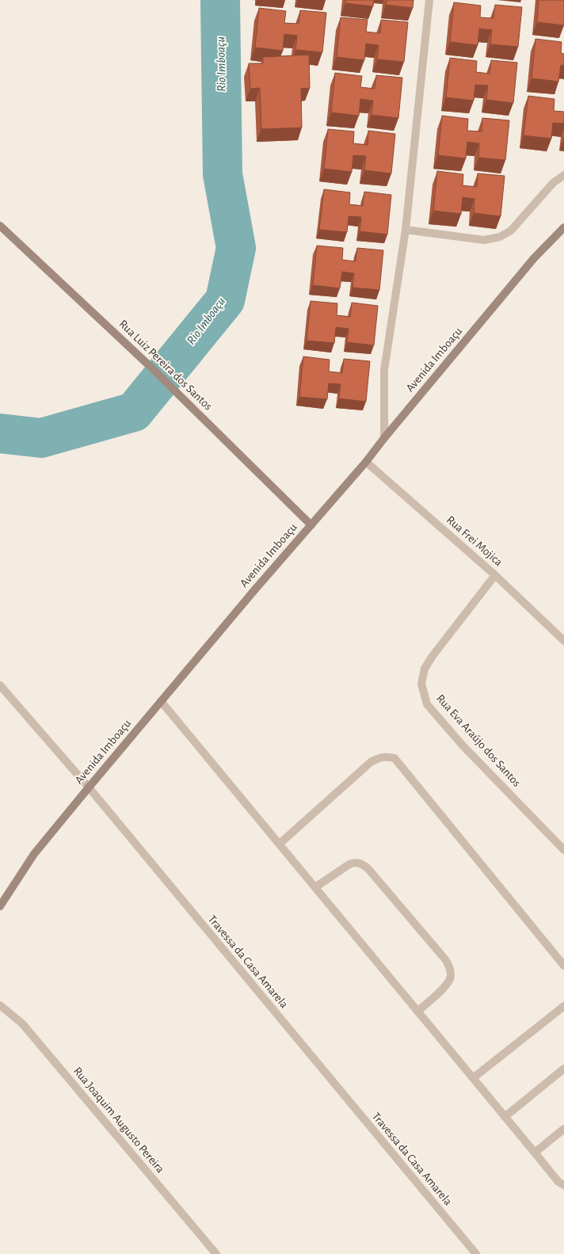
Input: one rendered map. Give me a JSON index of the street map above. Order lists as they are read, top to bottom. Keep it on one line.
{"streets":{"main road":["Avenida Imboaçu","Rua Luiz Pereira dos Santos"],"street":["Rua Frei Mojica","Rua Eva Araújo dos Santos","Travessa da Casa Amarela","Rua Joaquim Augusto Pereira"]},"crossings":[["Avenida Imboaçu","Rua Luiz Pereira dos Santos"],["Avenida Imboaçu","Rua Frei Mojica"],["Avenida Imboaçu","Travessa da Casa Amarela"],["Rua Frei Mojica","Rua Eva Araújo dos Santos"]],"water":["Rio Imboaçu"]}
